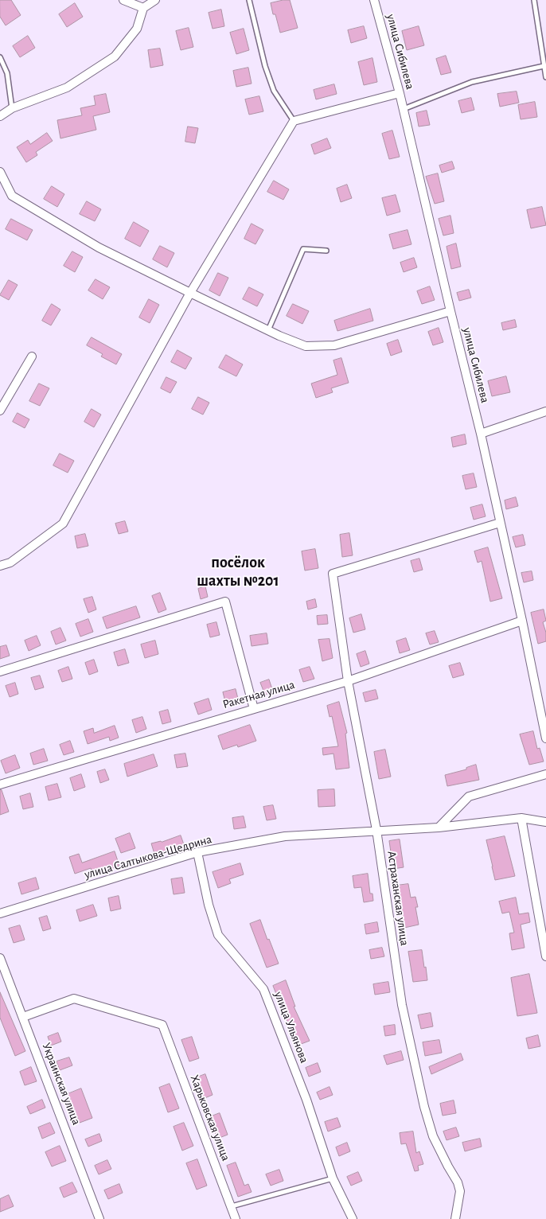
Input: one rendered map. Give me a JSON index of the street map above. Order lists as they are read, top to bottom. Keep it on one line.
{"streets":{"street":["улица Сибилева","Ракетная улица","улица Салтыкова-Щедрина","Астраханская улица","улица Ульянова","Украинская улица","Харьковская улица"]},"crossings":[["улица Сибилева","Ракетная улица"],["улица Сибилева","Астраханская улица"],["Ракетная улица","Астраханская улица"],["улица Салтыкова-Щедрина","Астраханская улица"],["улица Салтыкова-Щедрина","улица Ульянова"],["Украинская улица","Харьковская улица"]],"districts":["посёлок шахты №201"]}
